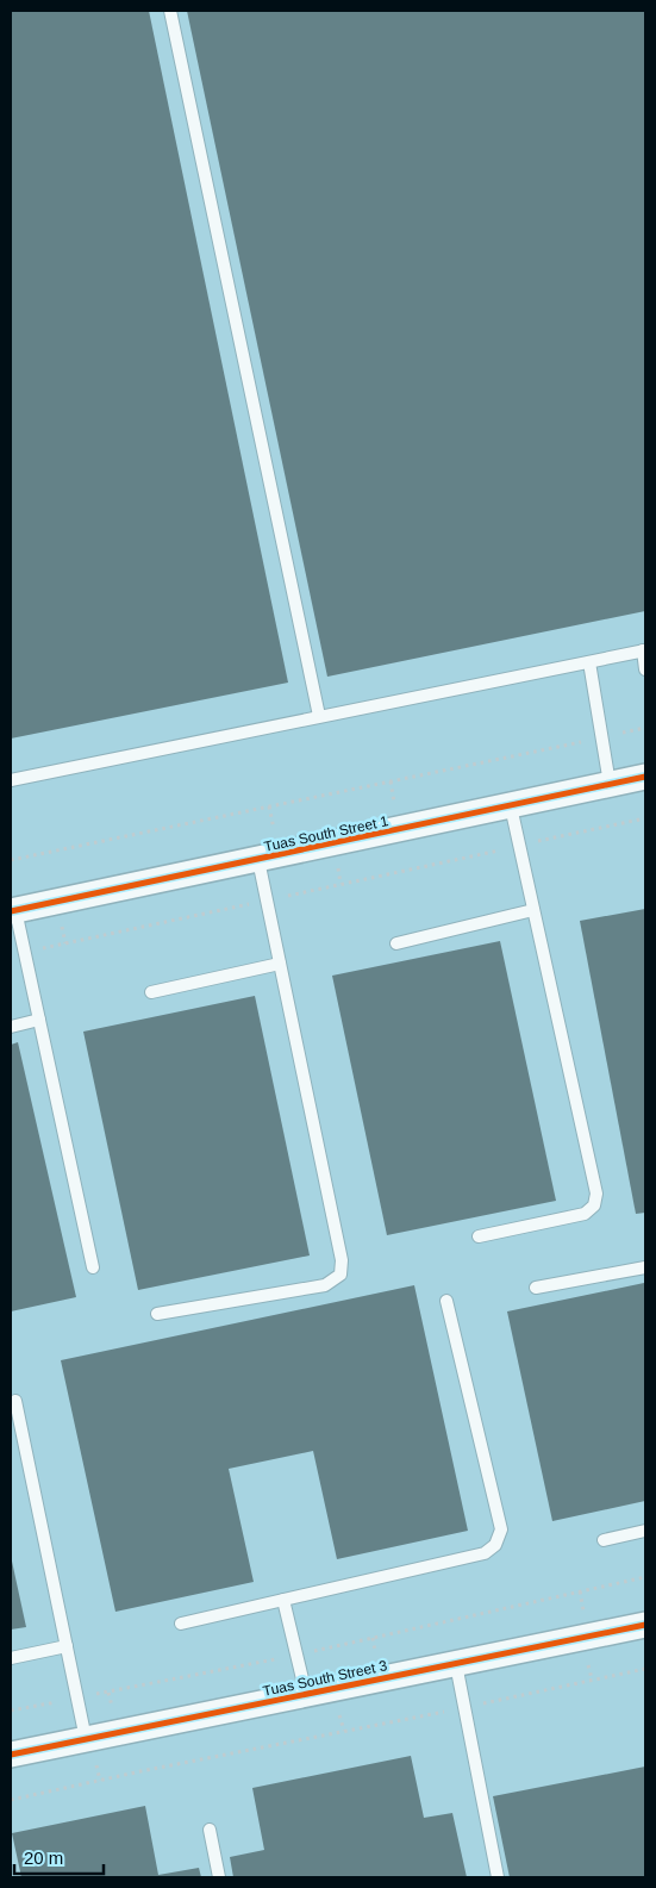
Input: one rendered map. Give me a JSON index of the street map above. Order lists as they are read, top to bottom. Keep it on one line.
{"streets":{"street":["Tuas South Street 1","Tuas South Street 3"]},"scale_bar":"20 m"}
